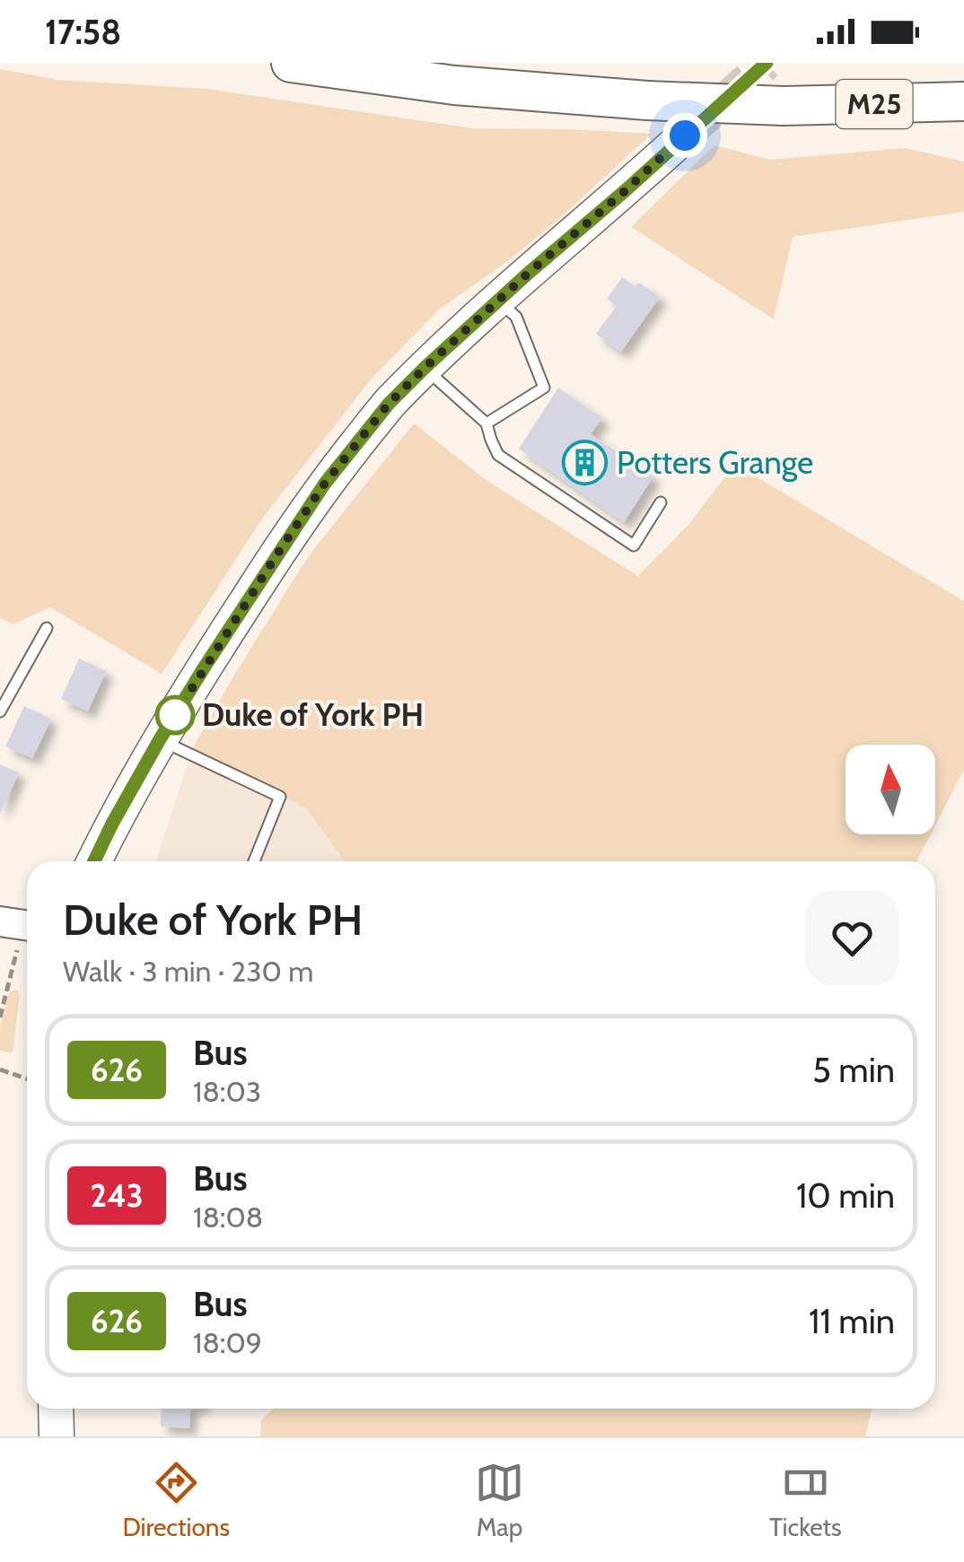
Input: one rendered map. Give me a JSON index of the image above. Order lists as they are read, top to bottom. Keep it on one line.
{"streets":{"highway":["M25"]},"places":{"building":["Potters Grange"],"other":["Duke of York PH"]},"lines":["bus line 626"],"north":"top","page":{"status":"17:58","heading":["Duke of York PH","Walk · 3 min · 230 m"],"list":[{"mark":"626","name":"Bus","note":"18:03","value":"5 min"},{"mark":"243","name":"Bus","note":"18:08","value":"10 min"},{"mark":"626","name":"Bus","note":"18:09","value":"11 min"}],"tabs":["Directions","Map","Tickets"]}}
